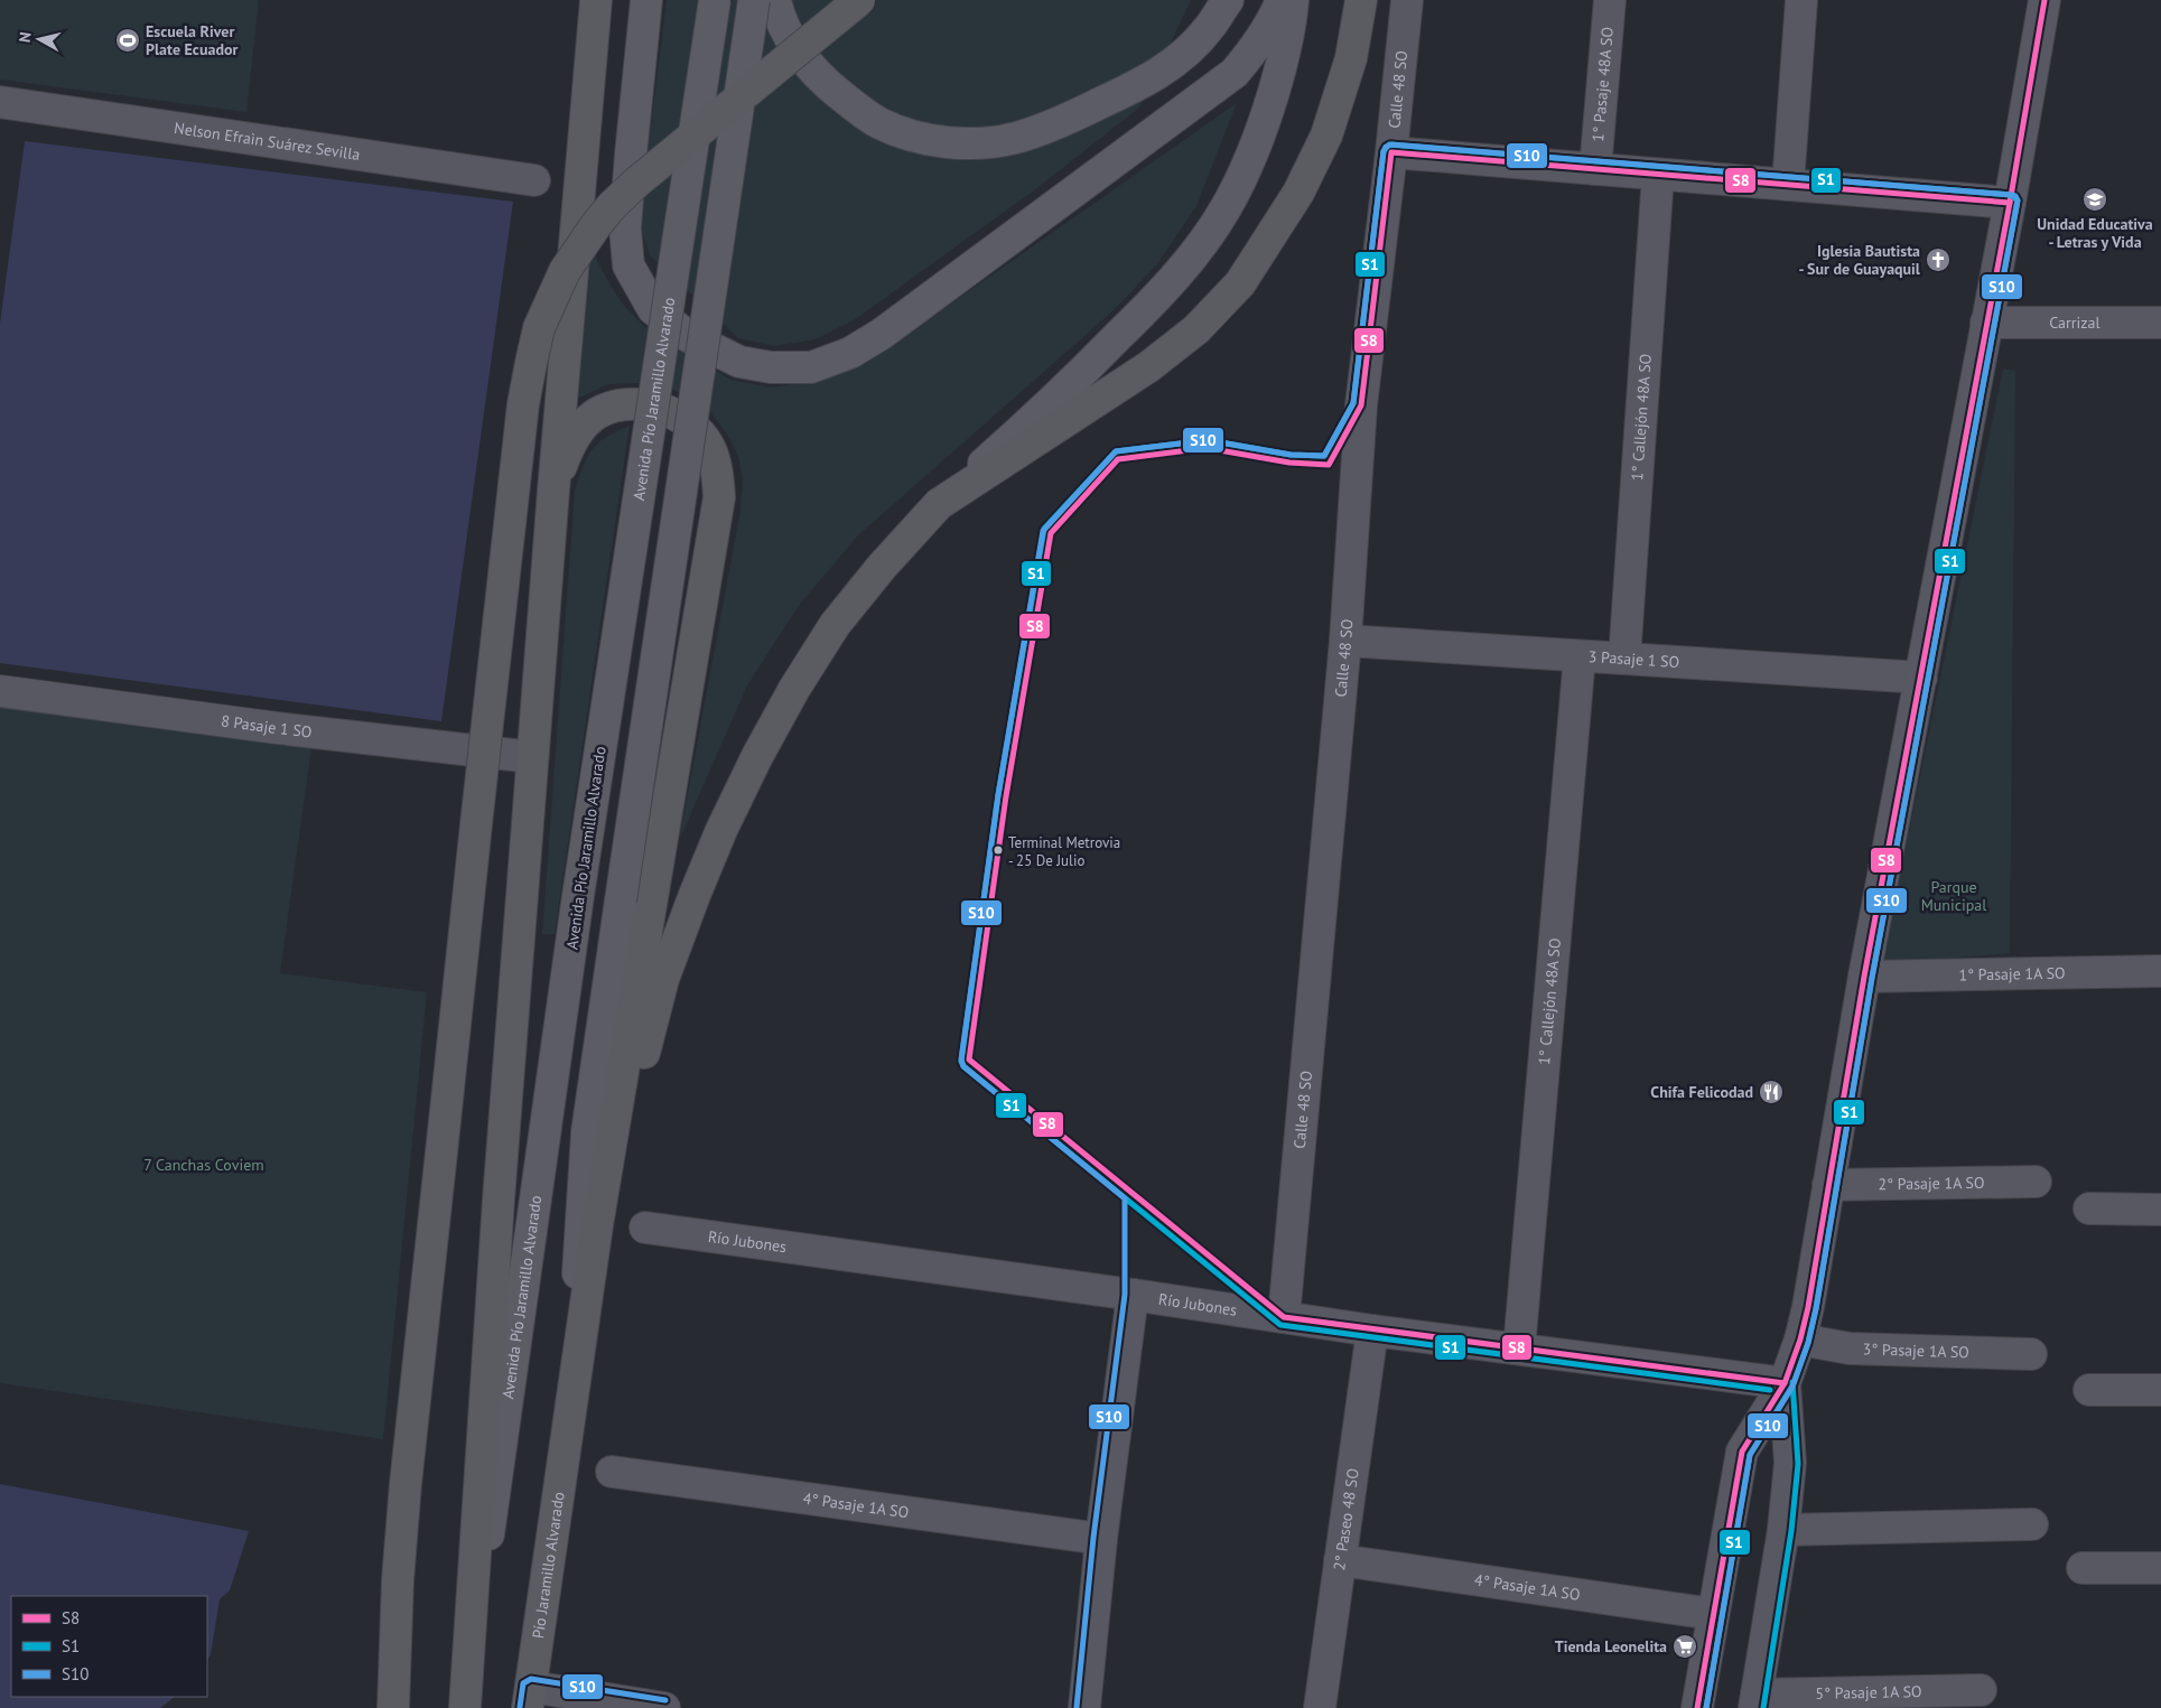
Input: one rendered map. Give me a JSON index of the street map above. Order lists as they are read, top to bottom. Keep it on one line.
{"streets":{"highway":["Pío Jaramillo Alvarado"],"main road":["Avenida Pío Jaramillo Alvarado"],"street":["1° Pasaje 48A SO","Calle 48 SO","Nelson Efraìn Suárez Sevilla","Carrizal","1° Callejón 48A SO","3 Pasaje 1 SO","8 Pasaje 1 SO","1° Pasaje 1A SO","2° Pasaje 1A SO","Río Jubones","3° Pasaje 1A SO","4° Pasaje 1A SO","2° Paseo 48 SO","5° Pasaje 1A SO"]},"crossings":[["Calle 48 SO","3 Pasaje 1 SO"],["Calle 48 SO","Río Jubones"],["1° Callejón 48A SO","3 Pasaje 1 SO"],["1° Callejón 48A SO","Río Jubones"],["Río Jubones","2° Paseo 48 SO"],["4° Pasaje 1A SO","2° Paseo 48 SO"]],"parks":["Parque Municipal","7 Canchas Coviem"],"places":{"sports":["Escuela River Plate Ecuador"],"school or university":["Unidad Educativa - Letras y Vida"],"church":["Iglesia Bautista - Sur de Guayaquil"],"other":["Terminal Metrovia - 25 De Julio"],"restaurant":["Chifa Felicodad"],"supermarket":["Tienda Leonelita"]},"lines":["transit line S8","transit line S1","transit line S10"],"legend":["S8","S1","S10"],"north":"left"}
